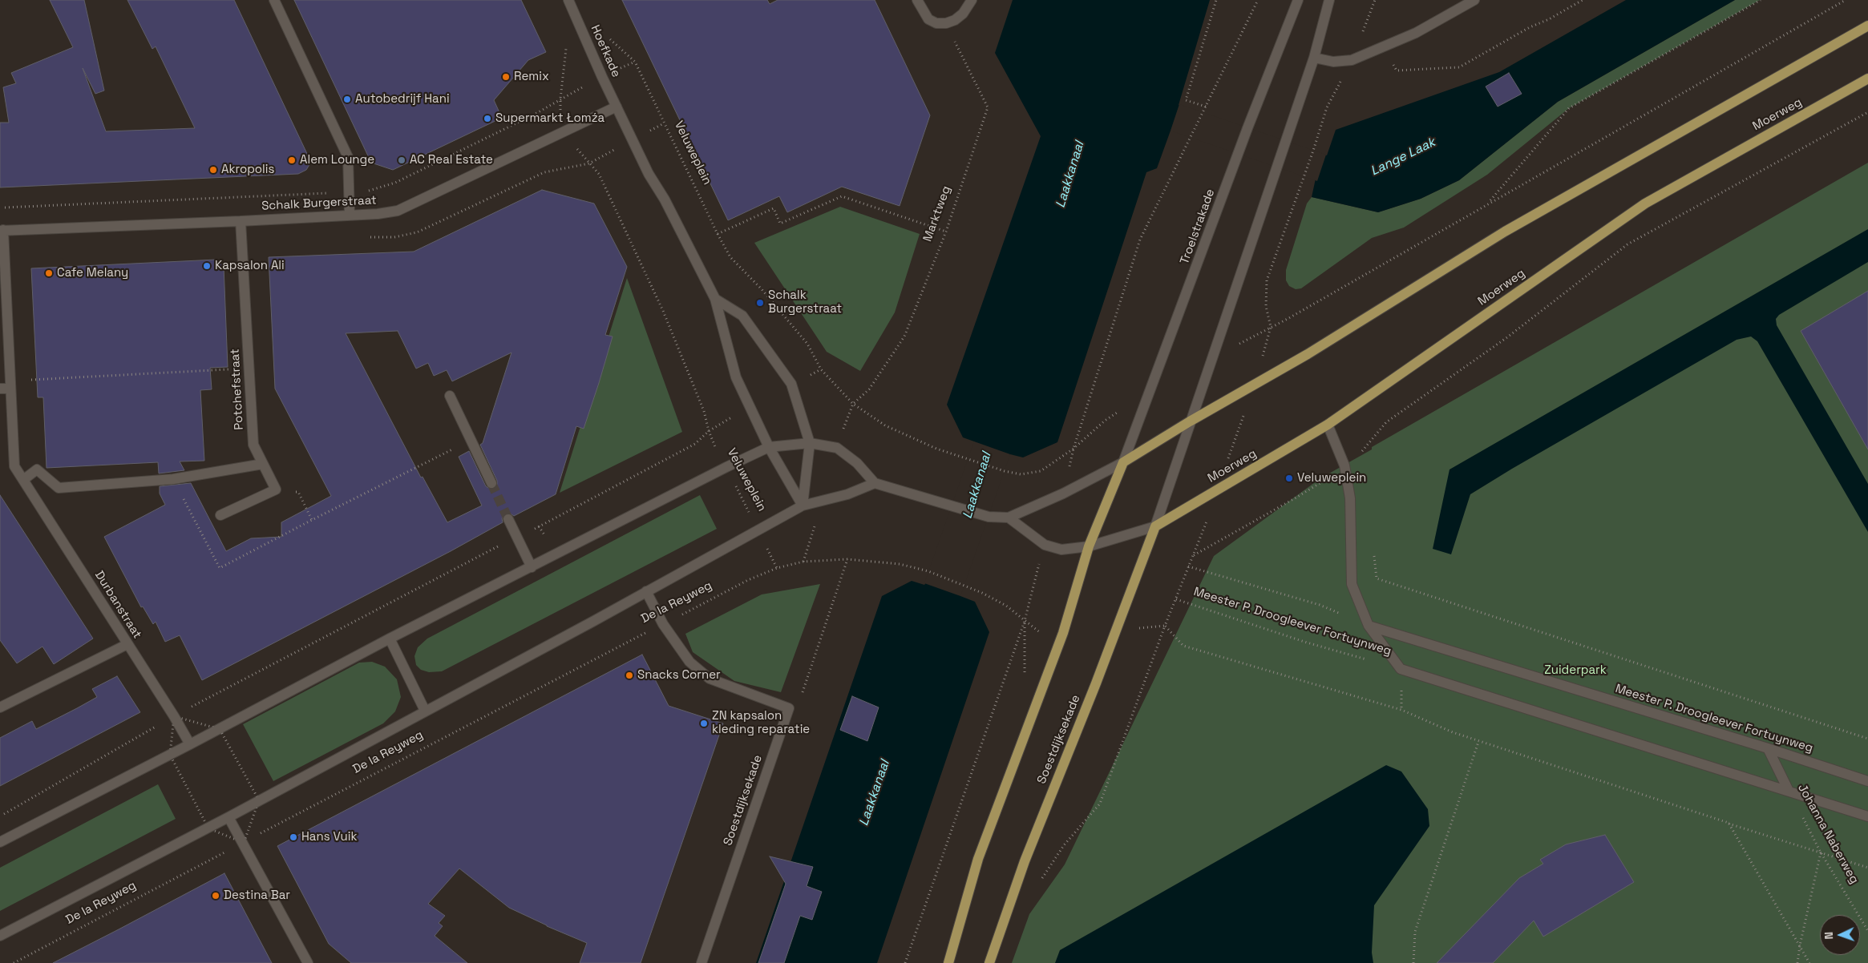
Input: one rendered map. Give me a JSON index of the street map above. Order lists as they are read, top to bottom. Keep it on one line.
{"streets":{"main road":["Moerweg","Soestdijksekade"],"street":["Hoefkade","Schalk Burgerstraat","Troelstrakade","Potchefstraat","De la Reyweg","Durbanstraat","Meester P. Droogleever Fortuynweg","Johanna Naberweg"],"path":["Veluweplein","Marktweg"]},"crossings":[["Hoefkade","Schalk Burgerstraat"],["Moerweg","Meester P. Droogleever Fortuynweg"],["Moerweg","Soestdijksekade"],["Veluweplein","Marktweg"],["Veluweplein","De la Reyweg"],["Schalk Burgerstraat","Potchefstraat"],["Schalk Burgerstraat","Durbanstraat"],["Meester P. Droogleever Fortuynweg","Johanna Naberweg"]],"water":["Lange Laak","Laakkanaal"],"parks":["Zuiderpark"],"places":["Remix","Autobedrijf Hani","Supermarkt Łomźa","Alem Lounge","AC Real Estate","Akropolis","Kapsalon Ali","Cafe Melany","Schalk Burgerstraat","Veluweplein","Snacks Corner","ZN kapsalon kleding reparatie","Hans Vuik","Destina Bar"],"north":"left"}
